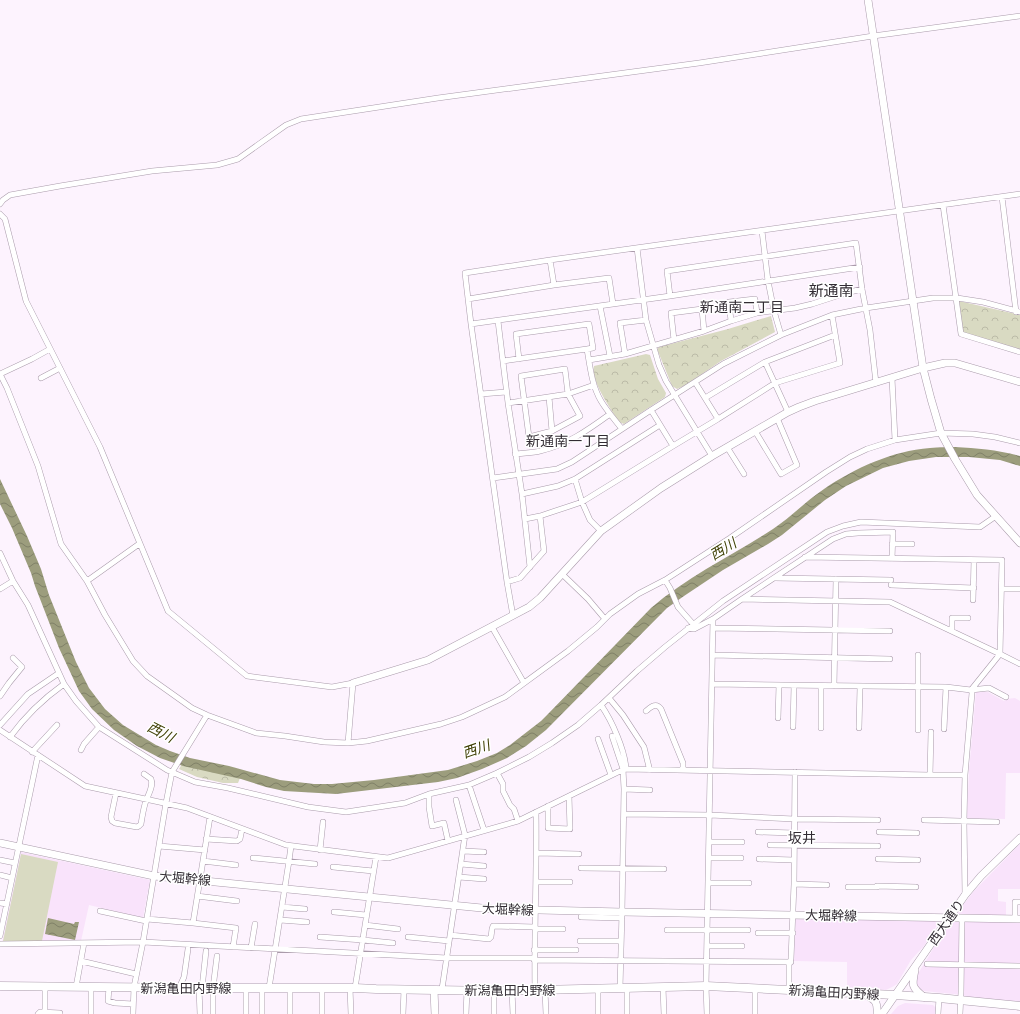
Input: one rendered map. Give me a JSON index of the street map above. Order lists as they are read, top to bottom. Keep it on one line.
{"streets":{"main road":["新潟亀田内野線"],"street":["大堀幹線","西大通り"]},"crossings":[["大堀幹線","西大通り"],["西大通り","新潟亀田内野線"]],"districts":["新通南","新通南二丁目","新通南一丁目","坂井"],"water":["西川"]}
